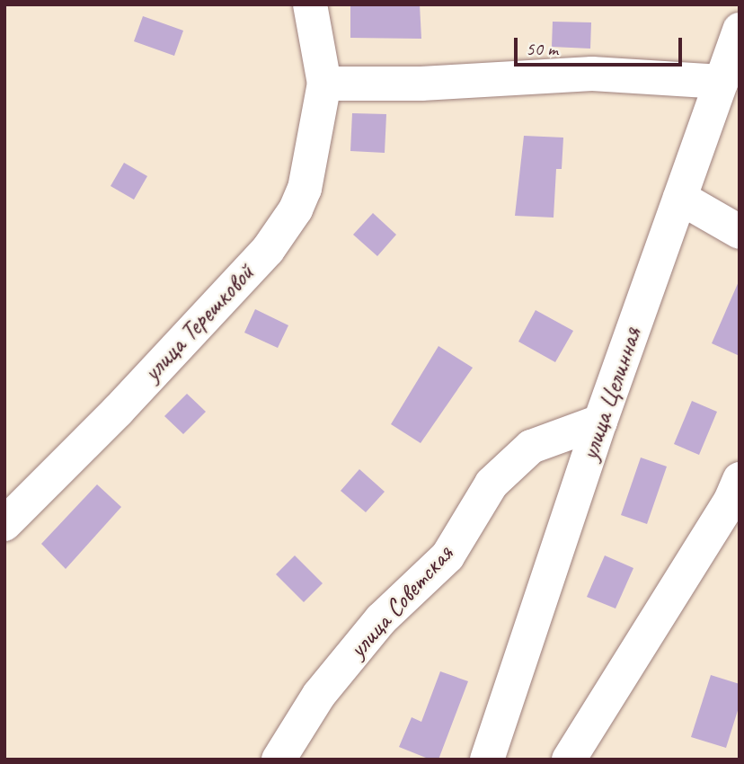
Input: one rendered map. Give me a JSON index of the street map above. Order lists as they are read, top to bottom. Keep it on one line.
{"streets":{"street":["улица Терешковой","улица Целинная","улица Советская"]},"crossings":[["улица Целинная","улица Советская"]],"scale_bar":"50 m"}
